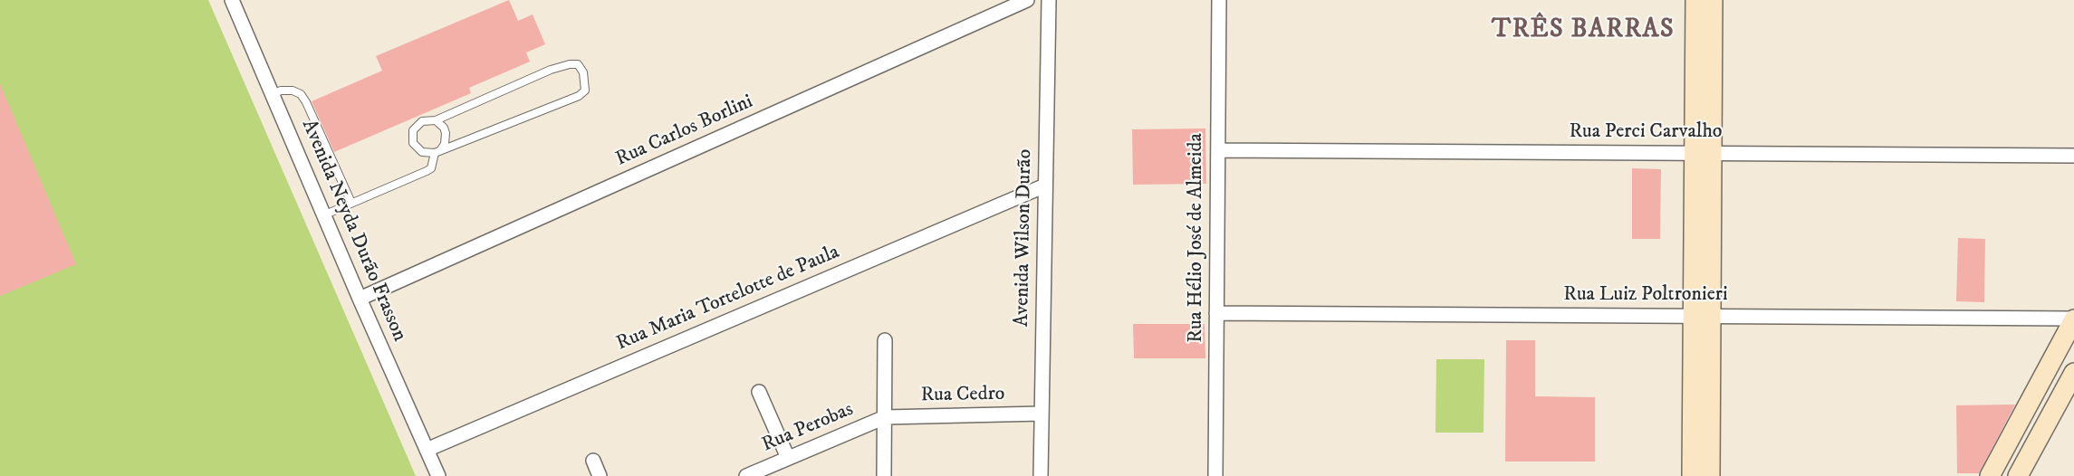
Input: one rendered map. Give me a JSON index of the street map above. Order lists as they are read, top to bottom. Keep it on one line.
{"streets":{"street":["Rua Carlos Borlini","Rua Perci Carvalho","Avenida Neyda Durão Frasson","Avenida Wilson Durão","Rua Hélio José de Almeida","Rua Luiz Poltronieri","Rua Maria Tortelotte de Paula","Rua Cedro","Rua Perobas"]},"crossings":[["Rua Carlos Borlini","Avenida Neyda Durão Frasson"],["Rua Perci Carvalho","Rua Hélio José de Almeida"],["Avenida Neyda Durão Frasson","Rua Maria Tortelotte de Paula"],["Avenida Wilson Durão","Rua Maria Tortelotte de Paula"],["Avenida Wilson Durão","Rua Cedro"],["Rua Hélio José de Almeida","Rua Luiz Poltronieri"],["Rua Cedro","Rua Perobas"]],"districts":["TRÊS BARRAS"]}
